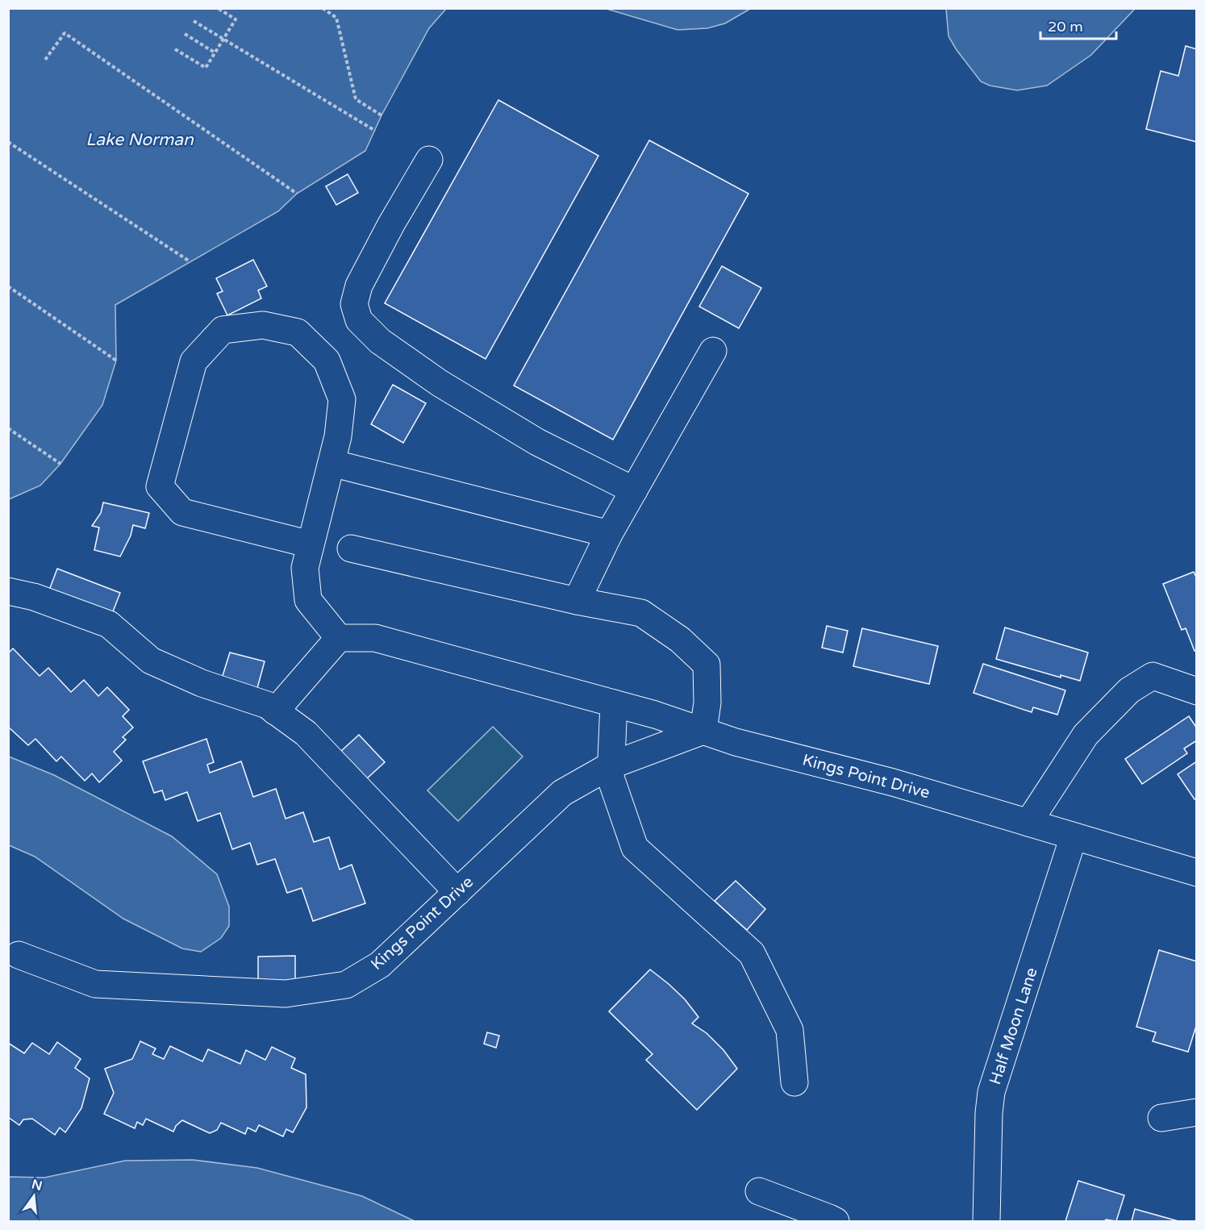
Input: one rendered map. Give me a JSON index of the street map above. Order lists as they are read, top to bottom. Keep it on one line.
{"streets":{"street":["Kings Point Drive","Half Moon Lane"]},"crossings":[["Kings Point Drive","Half Moon Lane"]],"water":["Lake Norman"],"scale_bar":"20 m","north":"top"}
